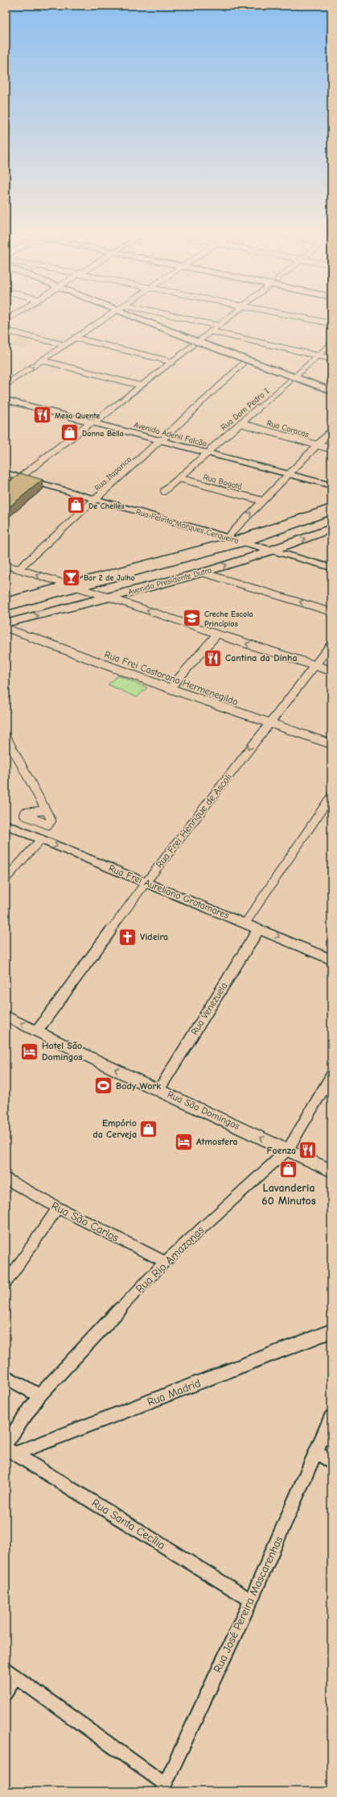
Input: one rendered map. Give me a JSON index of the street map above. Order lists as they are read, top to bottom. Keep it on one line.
{"streets":{"highway":["Avenida Presidente Dutra"],"street":["Rua Dom Pedro I","Rua Caracas","Avenida Adenil Falcão","Rua Itaparica","Rua Bogotá","Rua Felinto Marques Cerqueira","Rua Frei Castorano Hermenegildo","Rua Frei Henrique de Ascoli","Rua Frei Aureliano Grotamares","Rua Venezuela","Rua São Domingos","Rua São Carlos","Rua Rio Amazonas","Rua Madrid","Rua Santa Cecília","Rua José Pereira Mascarenhas"]},"crossings":[["Rua Dom Pedro I","Rua Caracas"],["Rua Dom Pedro I","Avenida Adenil Falcão"],["Rua Dom Pedro I","Rua Bogotá"],["Avenida Adenil Falcão","Rua Itaparica"],["Rua Itaparica","Rua Felinto Marques Cerqueira"],["Rua Felinto Marques Cerqueira","Avenida Presidente Dutra"],["Rua Frei Castorano Hermenegildo","Rua Frei Henrique de Ascoli"],["Rua Frei Henrique de Ascoli","Rua Frei Aureliano Grotamares"],["Rua Frei Henrique de Ascoli","Rua São Domingos"],["Rua Frei Aureliano Grotamares","Rua Venezuela"],["Rua Venezuela","Rua São Domingos"],["Rua São Domingos","Rua Rio Amazonas"],["Rua São Carlos","Rua Rio Amazonas"],["Rua Madrid","Rua Santa Cecília"],["Rua Santa Cecília","Rua José Pereira Mascarenhas"]],"one_way":["Rua Frei Henrique de Ascoli","Rua Frei Aureliano Grotamares","Rua São Domingos"],"places":{"restaurant":["Mesa Quente","Cantina da Dinha","Faenza"],"shop":["Donna Bella","De Chelles","Empório da Cerveja","Lavanderia 60 Minutos"],"bar":["Bar 2 de Julho"],"school or university":["Creche Escola Princípios"],"church":["Videira"],"hotel":["Hotel São Domingos","Atmosfera"],"sports":["Body Work"]}}
